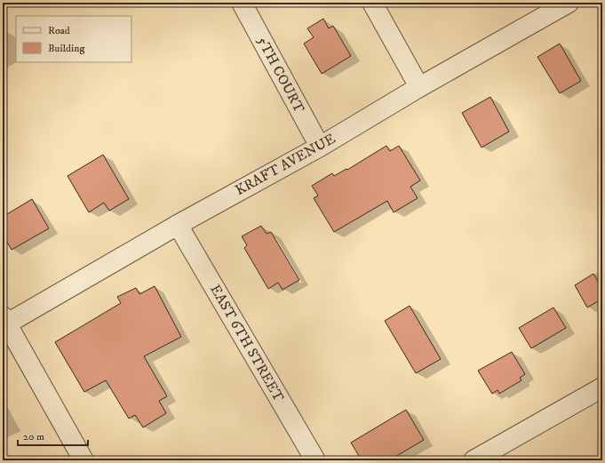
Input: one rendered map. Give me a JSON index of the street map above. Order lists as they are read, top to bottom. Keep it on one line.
{"streets":{"street":["5TH COURT","KRAFT AVENUE","EAST 6TH STREET"]},"crossings":[["5TH COURT","KRAFT AVENUE"],["KRAFT AVENUE","EAST 6TH STREET"]],"legend":["Road","Building"],"scale_bar":"20 m"}
